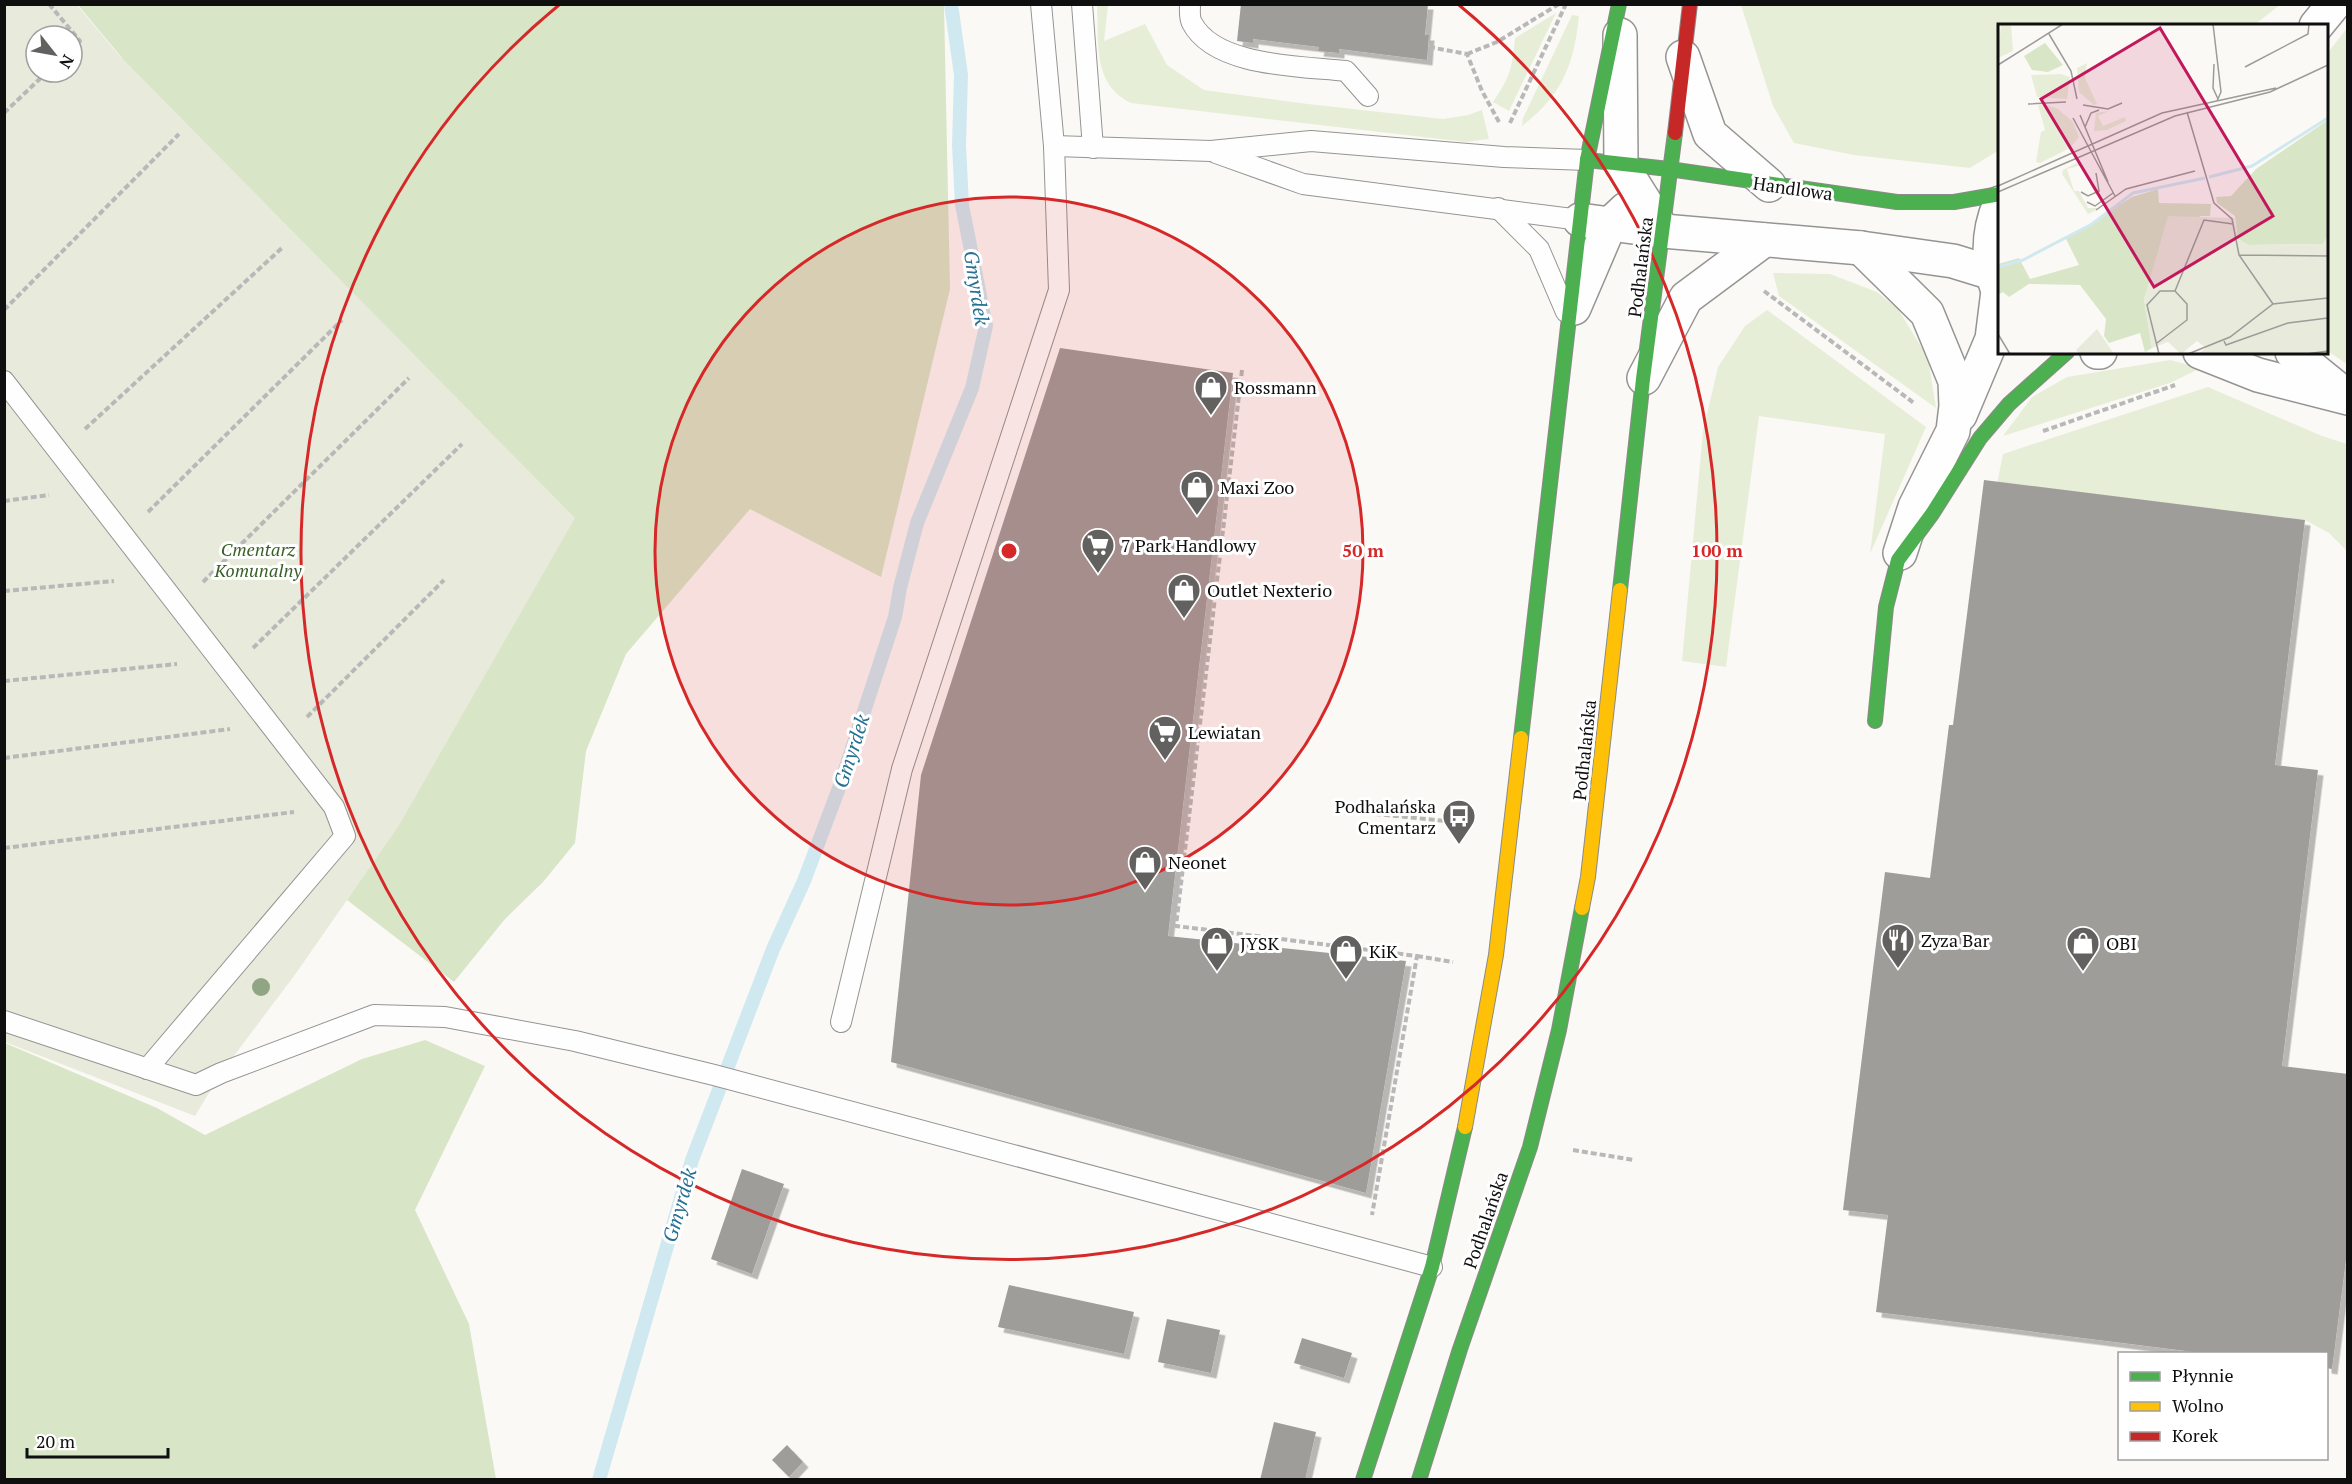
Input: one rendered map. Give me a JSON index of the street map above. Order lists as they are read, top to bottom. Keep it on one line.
{"streets":{"street":["Handlowa","Podhalańska"]},"crossings":[["Handlowa","Podhalańska"]],"water":["Gmyrdek"],"parks":["Cmentarz Komunalny"],"places":{"shop":["Rossmann","Maxi Zoo","Outlet Nexterio","Neonet","JYSK","OBI","KiK"],"supermarket":["7 Park Handlowy","Lewiatan"],"bus stop":["Podhalańska Cmentarz"],"restaurant":["Zyza Bar"]},"legend":["Płynnie","Wolno","Korek"],"scale_bar":"20 m","north":"bottom right","rings":["50 m","100 m"]}
